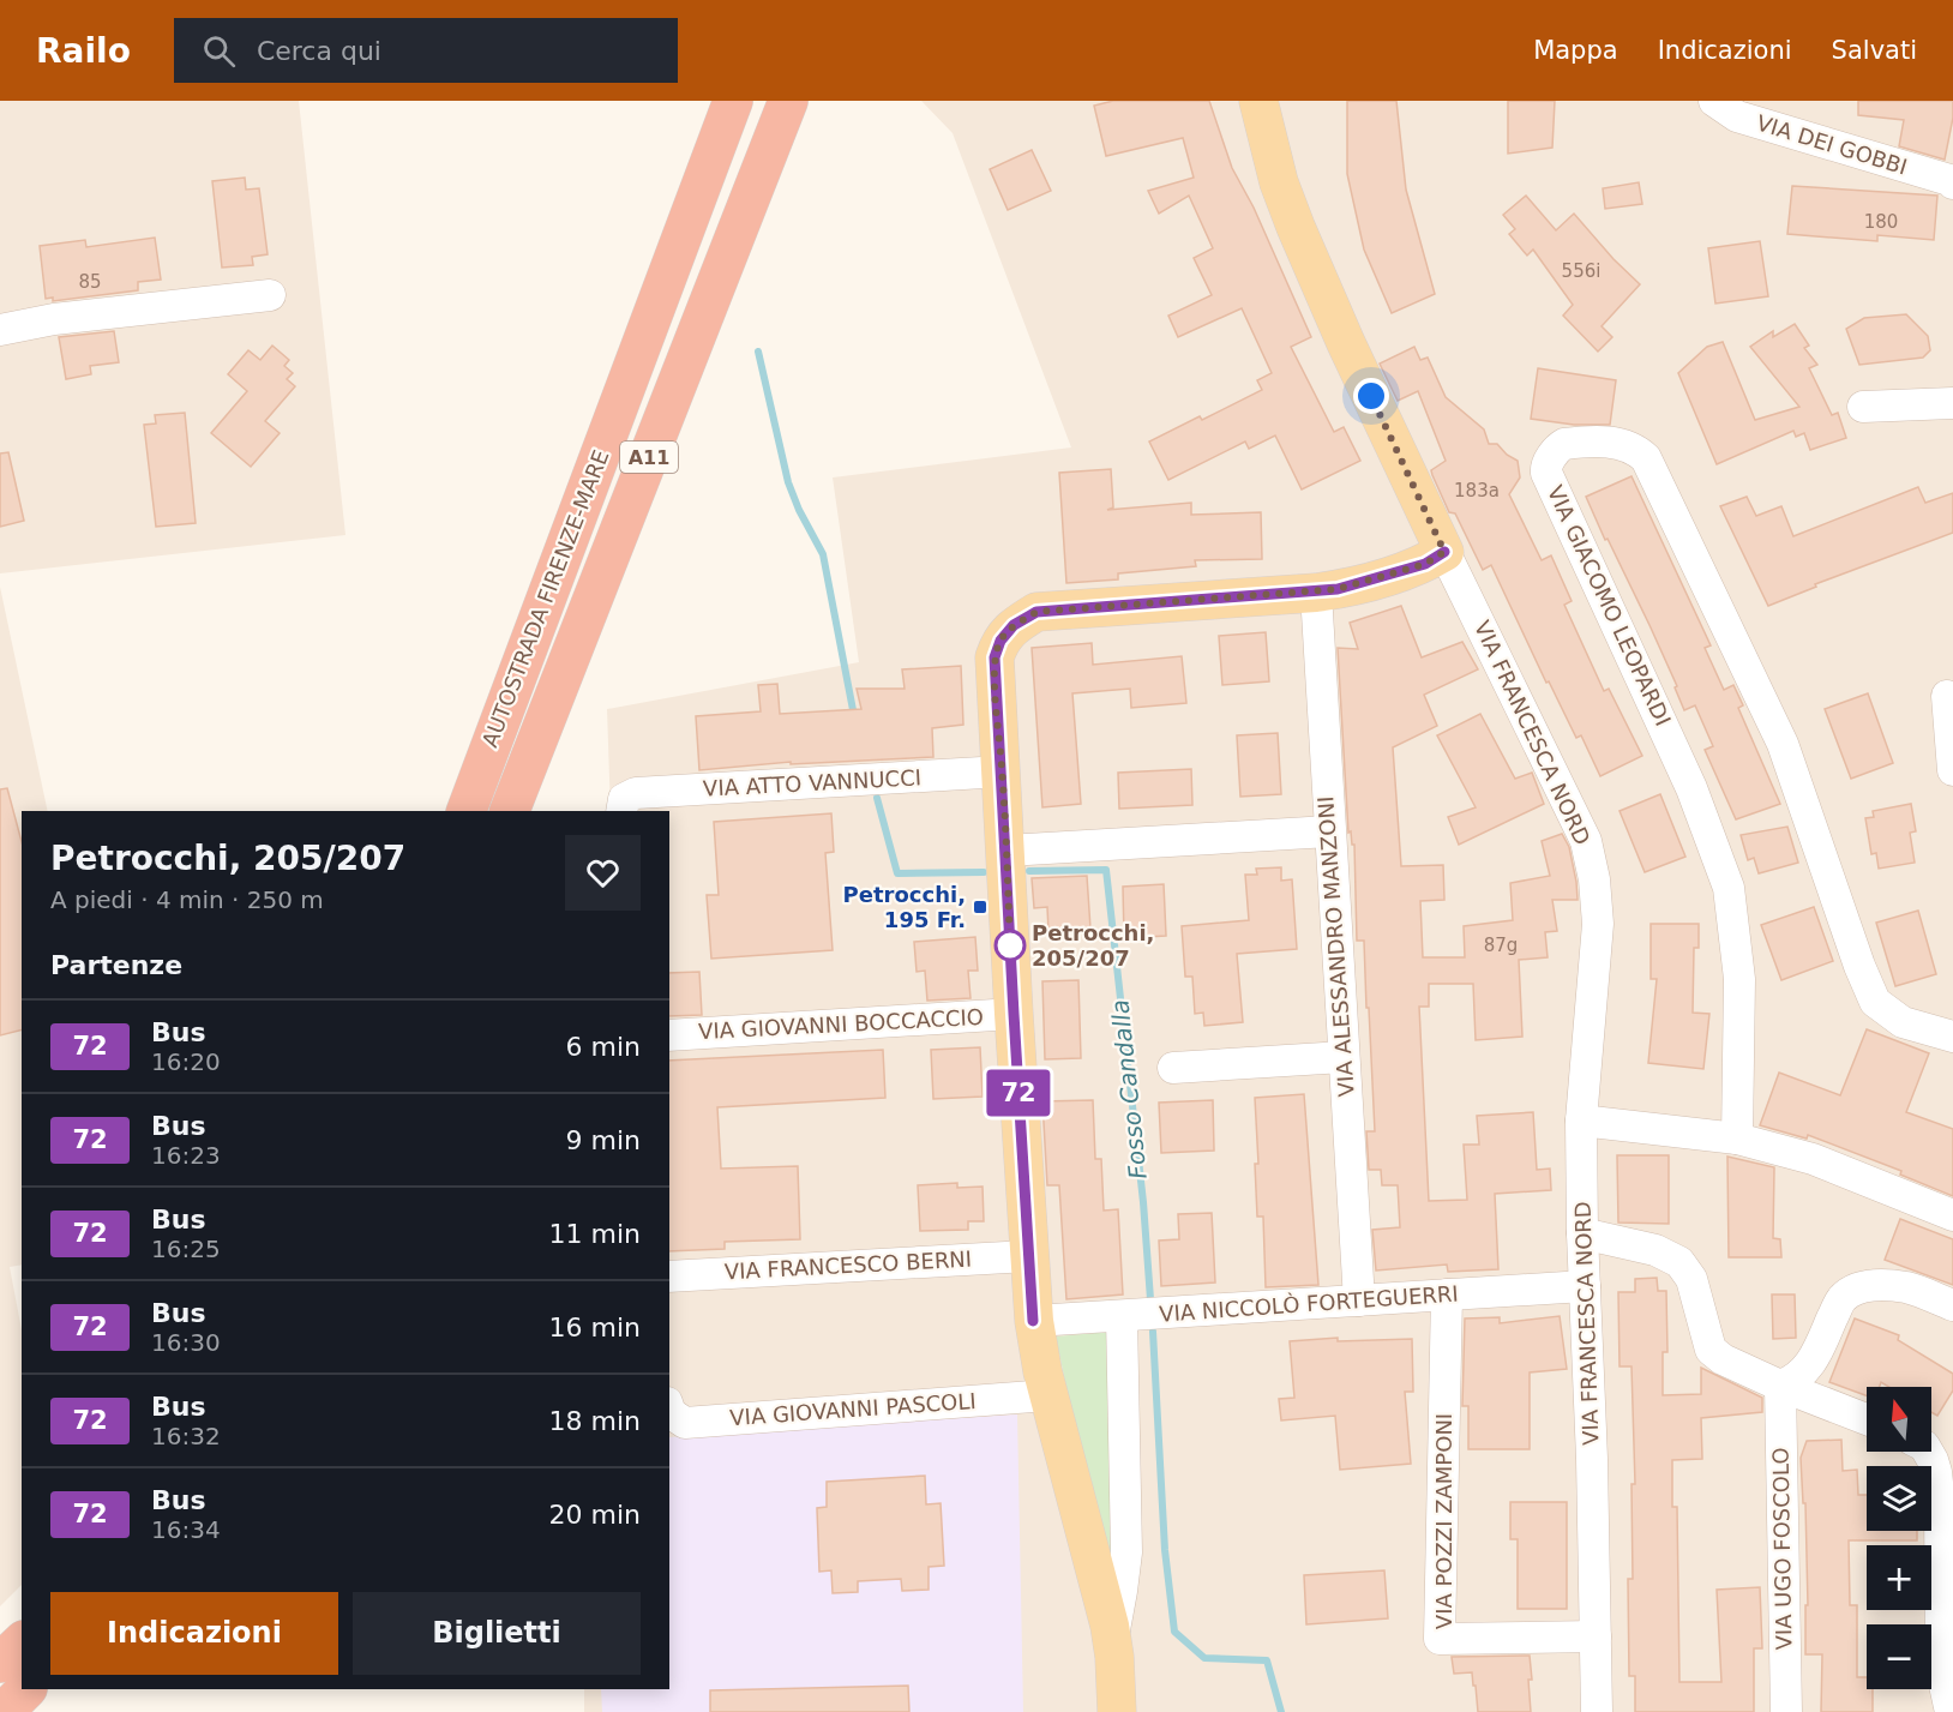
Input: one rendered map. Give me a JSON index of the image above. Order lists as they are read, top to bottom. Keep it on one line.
{"streets":{"highway":["A11","AUTOSTRADA FIRENZE-MARE"],"main road":["VIA FRANCESCA NORD"],"street":["VIA DEI GOBBI","VIA GIACOMO LEOPARDI","VIA ATTO VANNUCCI","VIA ALESSANDRO MANZONI","VIA GIOVANNI BOCCACCIO","VIA FRANCESCO BERNI","VIA NICCOLÒ FORTEGUERRI","VIA GIOVANNI PASCOLI","VIA POZZI ZAMPONI","VIA UGO FOSCOLO"]},"crossings":[["VIA FRANCESCA NORD","VIA NICCOLÒ FORTEGUERRI"],["VIA FRANCESCA NORD","VIA POZZI ZAMPONI"],["VIA ALESSANDRO MANZONI","VIA NICCOLÒ FORTEGUERRI"],["VIA NICCOLÒ FORTEGUERRI","VIA POZZI ZAMPONI"]],"water":["Fosso Candalla"],"places":{"transit":["Petrocchi, 195 Fr."],"other":["Petrocchi, 205/207"]},"lines":["bus line 72"],"house_numbers":["180","556i","85","183a","87g"],"north":"top","page":{"header":"Railo","search":"Cerca qui","nav":["Mappa","Indicazioni","Salvati"],"on_map":"72","heading":[["Petrocchi, 205/207","A piedi · 4 min · 250 m"],"Partenze"],"list":[{"mark":"72","name":"Bus","note":"16:20","value":"6 min"},{"mark":"72","name":"Bus","note":"16:23","value":"9 min"},{"mark":"72","name":"Bus","note":"16:25","value":"11 min"},{"mark":"72","name":"Bus","note":"16:30","value":"16 min"},{"mark":"72","name":"Bus","note":"16:32","value":"18 min"},{"mark":"72","name":"Bus","note":"16:34","value":"20 min"}],"map_buttons":["+","−"],"buttons":["Indicazioni","Biglietti"]}}
